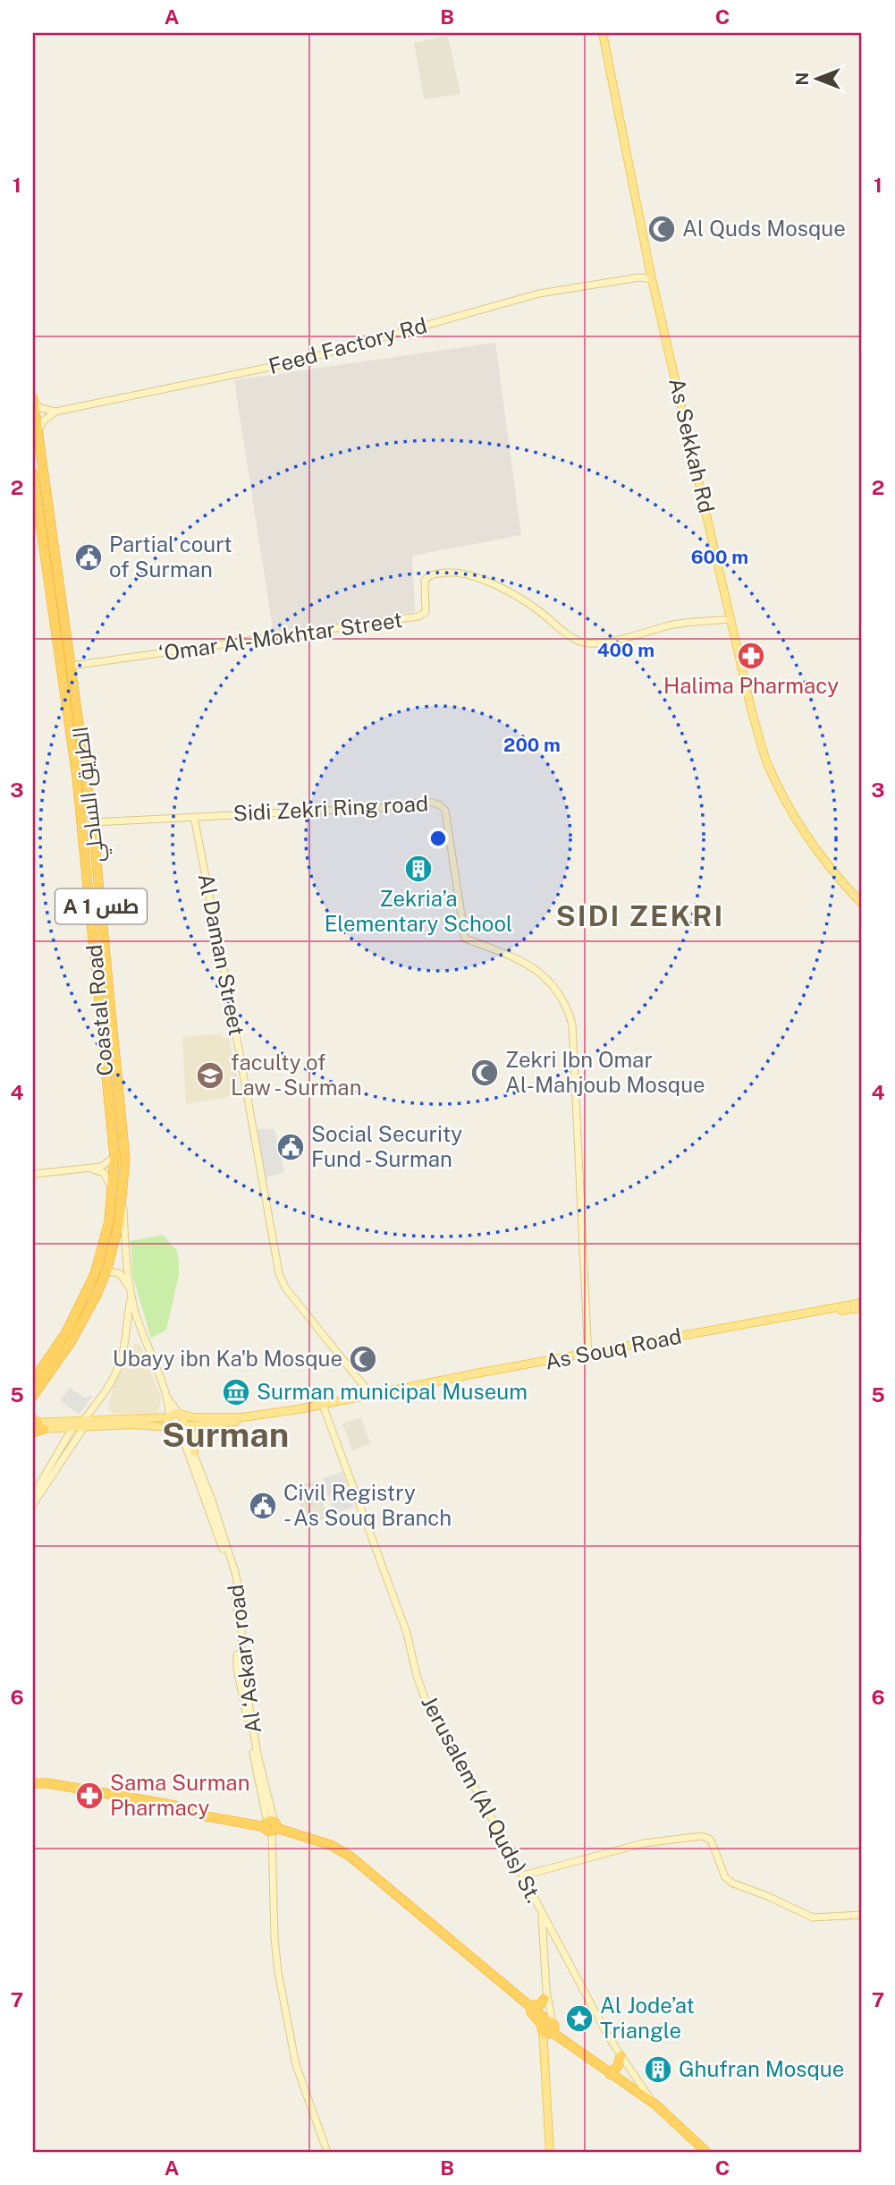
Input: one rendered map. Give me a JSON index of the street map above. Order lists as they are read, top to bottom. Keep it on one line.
{"streets":{"highway":["الطريق الساحلي","A 1 طس","Coastal Road"],"main road":["As Sekkah Rd","As Souq Road"],"street":["Feed Factory Rd","‘Omar Al-Mokhtar Street","Sidi Zekri Ring road","Al Daman Street","Al ‘Askary road","Jerusalem (Al Quds) St."]},"crossings":[["Feed Factory Rd","As Sekkah Rd"],["As Sekkah Rd","‘Omar Al-Mokhtar Street"],["‘Omar Al-Mokhtar Street","الطريق الساحلي"],["الطريق الساحلي","Sidi Zekri Ring road"],["Sidi Zekri Ring road","Al Daman Street"],["Sidi Zekri Ring road","As Souq Road"],["Al Daman Street","As Souq Road"],["As Souq Road","Al ‘Askary road"],["As Souq Road","Jerusalem (Al Quds) St."]],"districts":["SIDI ZEKRI","Surman"],"places":{"mosque":["Al Quds Mosque","Zekri Ibn Omar Al-Mahjoub Mosque","Ubayy ibn Ka'b Mosque"],"public building":["Partial court of Surman","Social Security Fund - Surman","Civil Registry - As Souq Branch"],"pharmacy":["Halima Pharmacy","Sama Surman Pharmacy"],"building":["Zekria’a Elementary School","Ghufran Mosque"],"school or university":["faculty of Law - Surman"],"museum":["Surman municipal Museum"],"place":["Al Jode’at Triangle"]},"north":"left","grid":{"columns":["A","B","C"],"rows":["1","2","3","4","5","6","7"]},"rings":["600 m","400 m","200 m"]}
